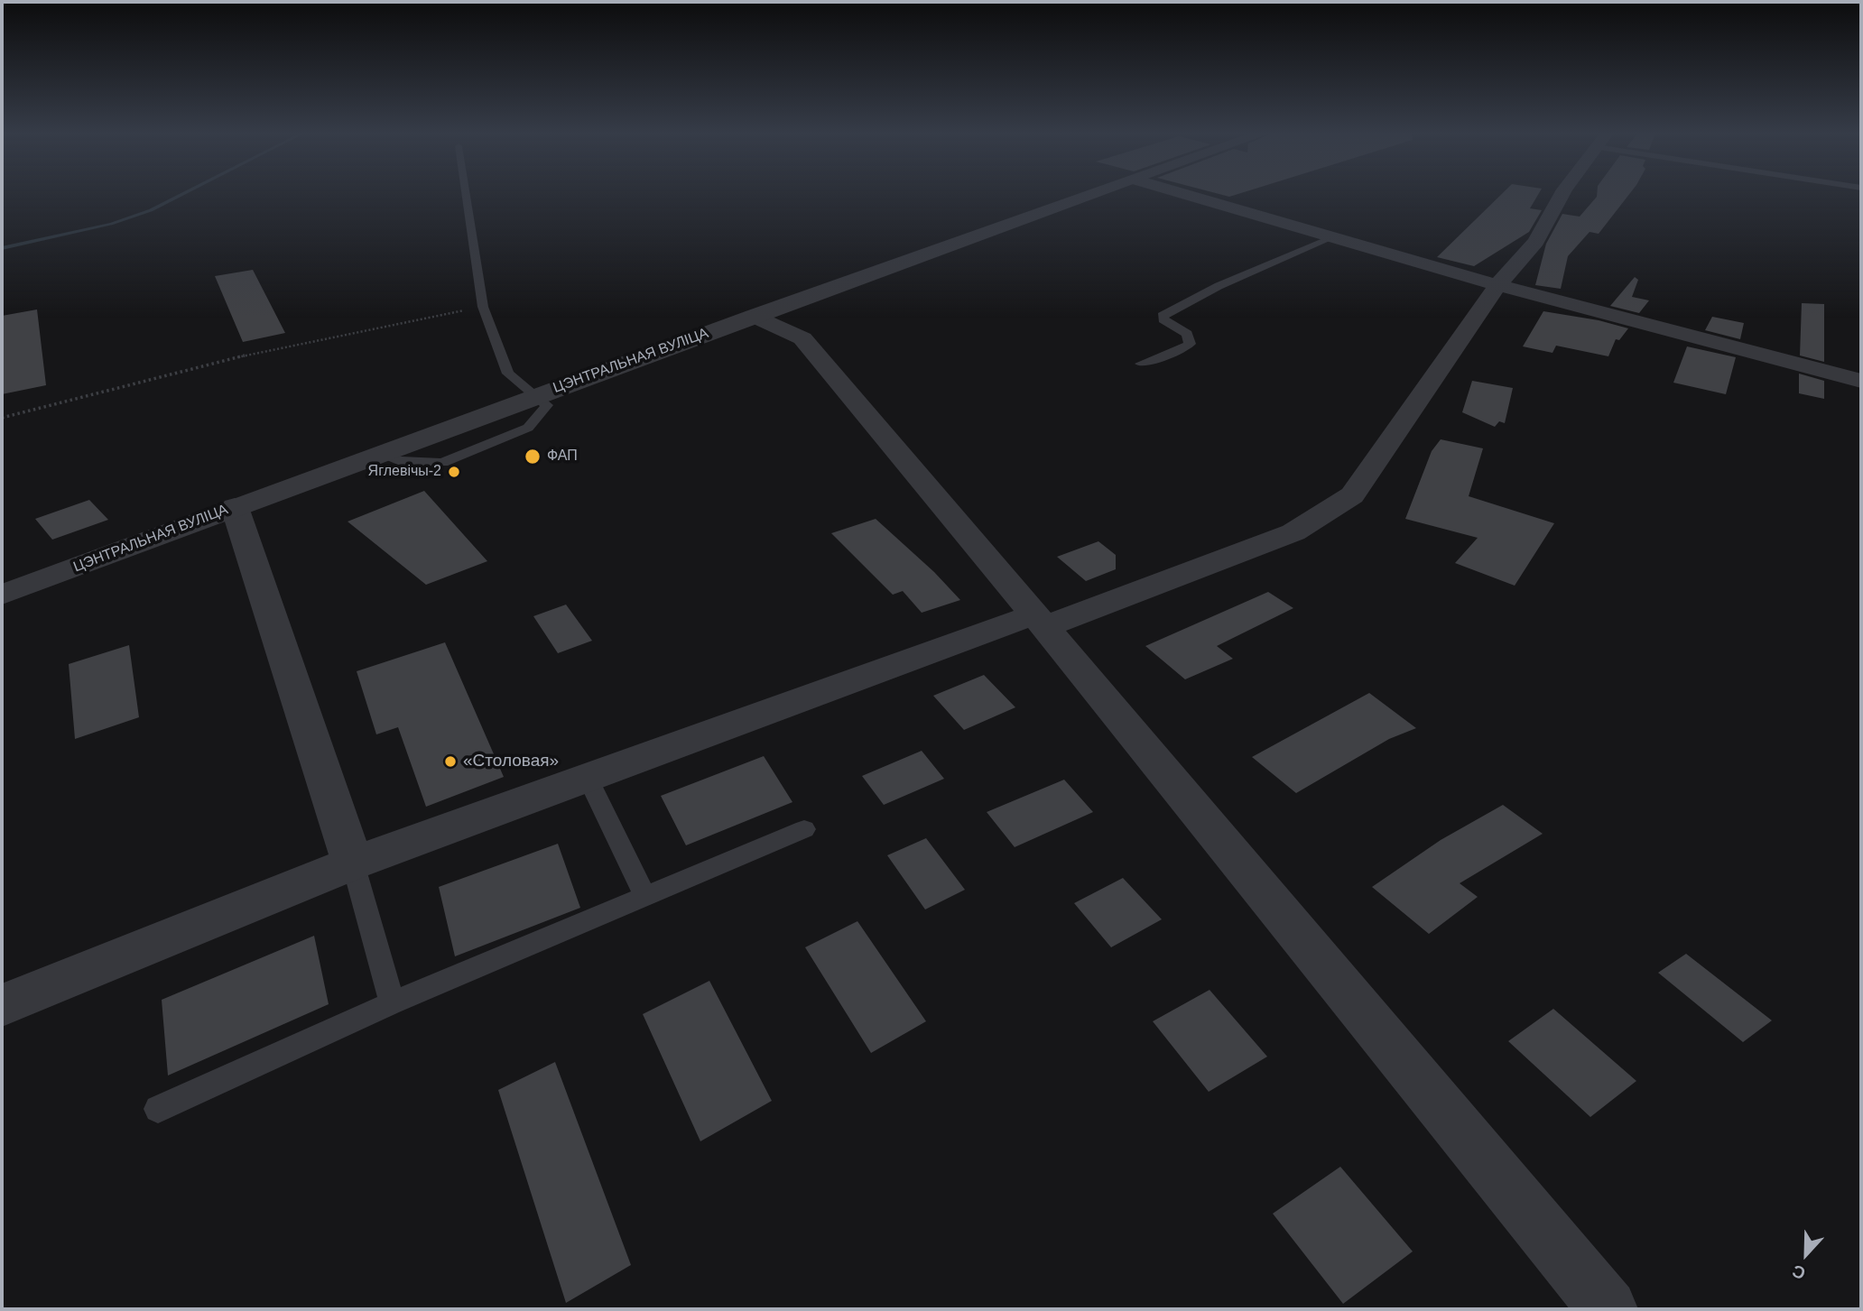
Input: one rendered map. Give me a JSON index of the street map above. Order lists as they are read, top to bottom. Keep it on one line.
{"streets":{"street":["ЦЭНТРАЛЬНАЯ ВУЛІЦА"]},"places":["ФАП","Яглевічы-2","«Столовая»"],"north":"bottom"}
